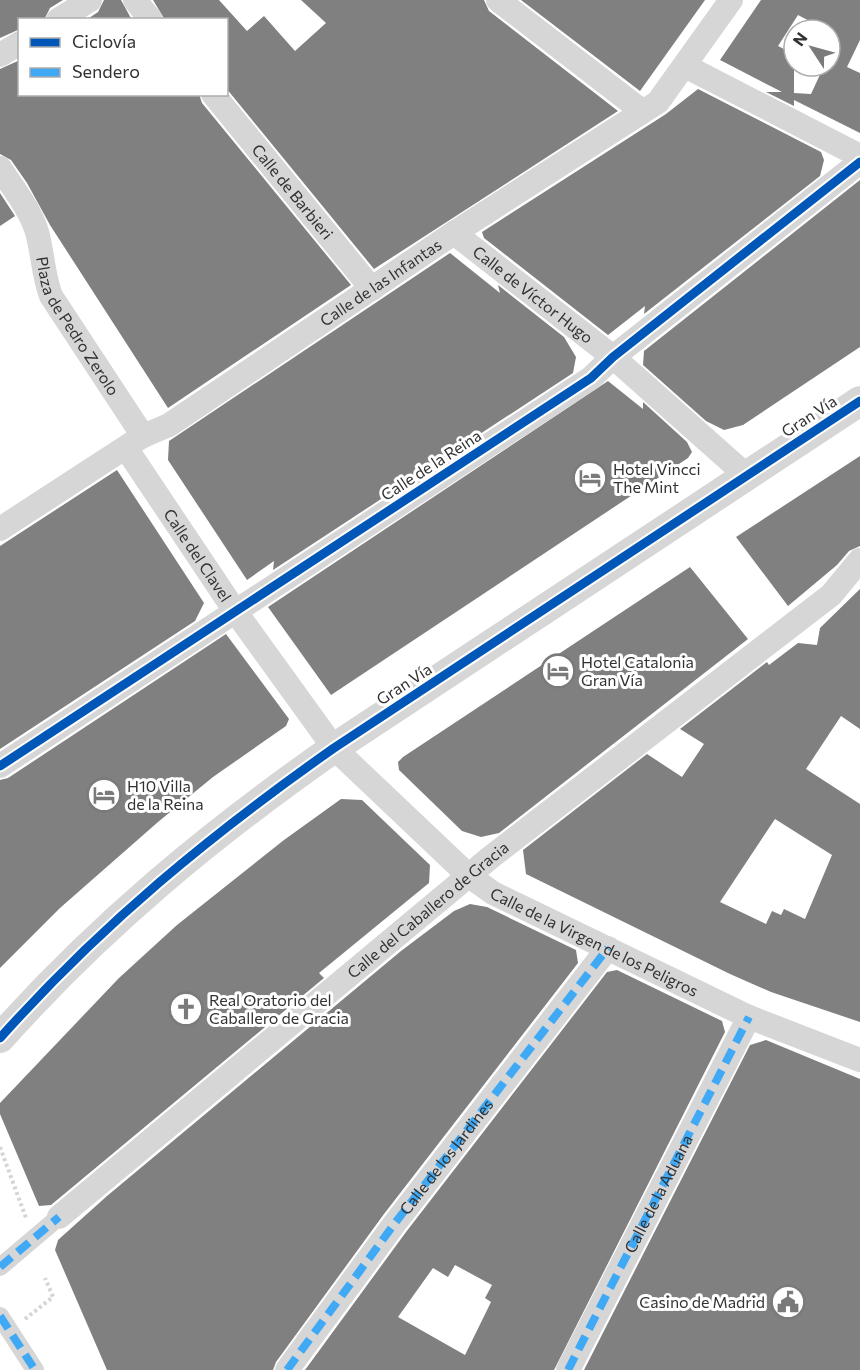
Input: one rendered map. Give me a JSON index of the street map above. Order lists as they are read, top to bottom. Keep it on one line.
{"streets":{"street":["Calle de Barbieri","Calle de las Infantas","Calle de Víctor Hugo","Plaza de Pedro Zerolo","Gran Vía","Calle de la Reina","Calle del Clavel","Calle del Caballero de Gracia","Calle de la Virgen de los Peligros","Calle de los Jardines","Calle de la Aduana"]},"crossings":[["Calle de Barbieri","Calle de las Infantas"],["Calle de las Infantas","Calle de Víctor Hugo"],["Calle de las Infantas","Plaza de Pedro Zerolo"],["Calle de las Infantas","Calle del Clavel"],["Calle de Víctor Hugo","Gran Vía"],["Calle de Víctor Hugo","Calle de la Reina"],["Plaza de Pedro Zerolo","Calle del Clavel"],["Gran Vía","Calle del Clavel"],["Gran Vía","Calle de la Virgen de los Peligros"],["Calle de la Reina","Calle del Clavel"],["Calle del Clavel","Calle de la Virgen de los Peligros"],["Calle del Caballero de Gracia","Calle de la Virgen de los Peligros"],["Calle de la Virgen de los Peligros","Calle de los Jardines"],["Calle de la Virgen de los Peligros","Calle de la Aduana"]],"places":{"hotel":["Hotel Vincci The Mint","Hotel Catalonia Gran Vía","H10 Villa de la Reina"],"church":["Real Oratorio del Caballero de Gracia"],"public building":["Casino de Madrid"]},"legend":["Ciclovía","Sendero"],"north":"top left"}
